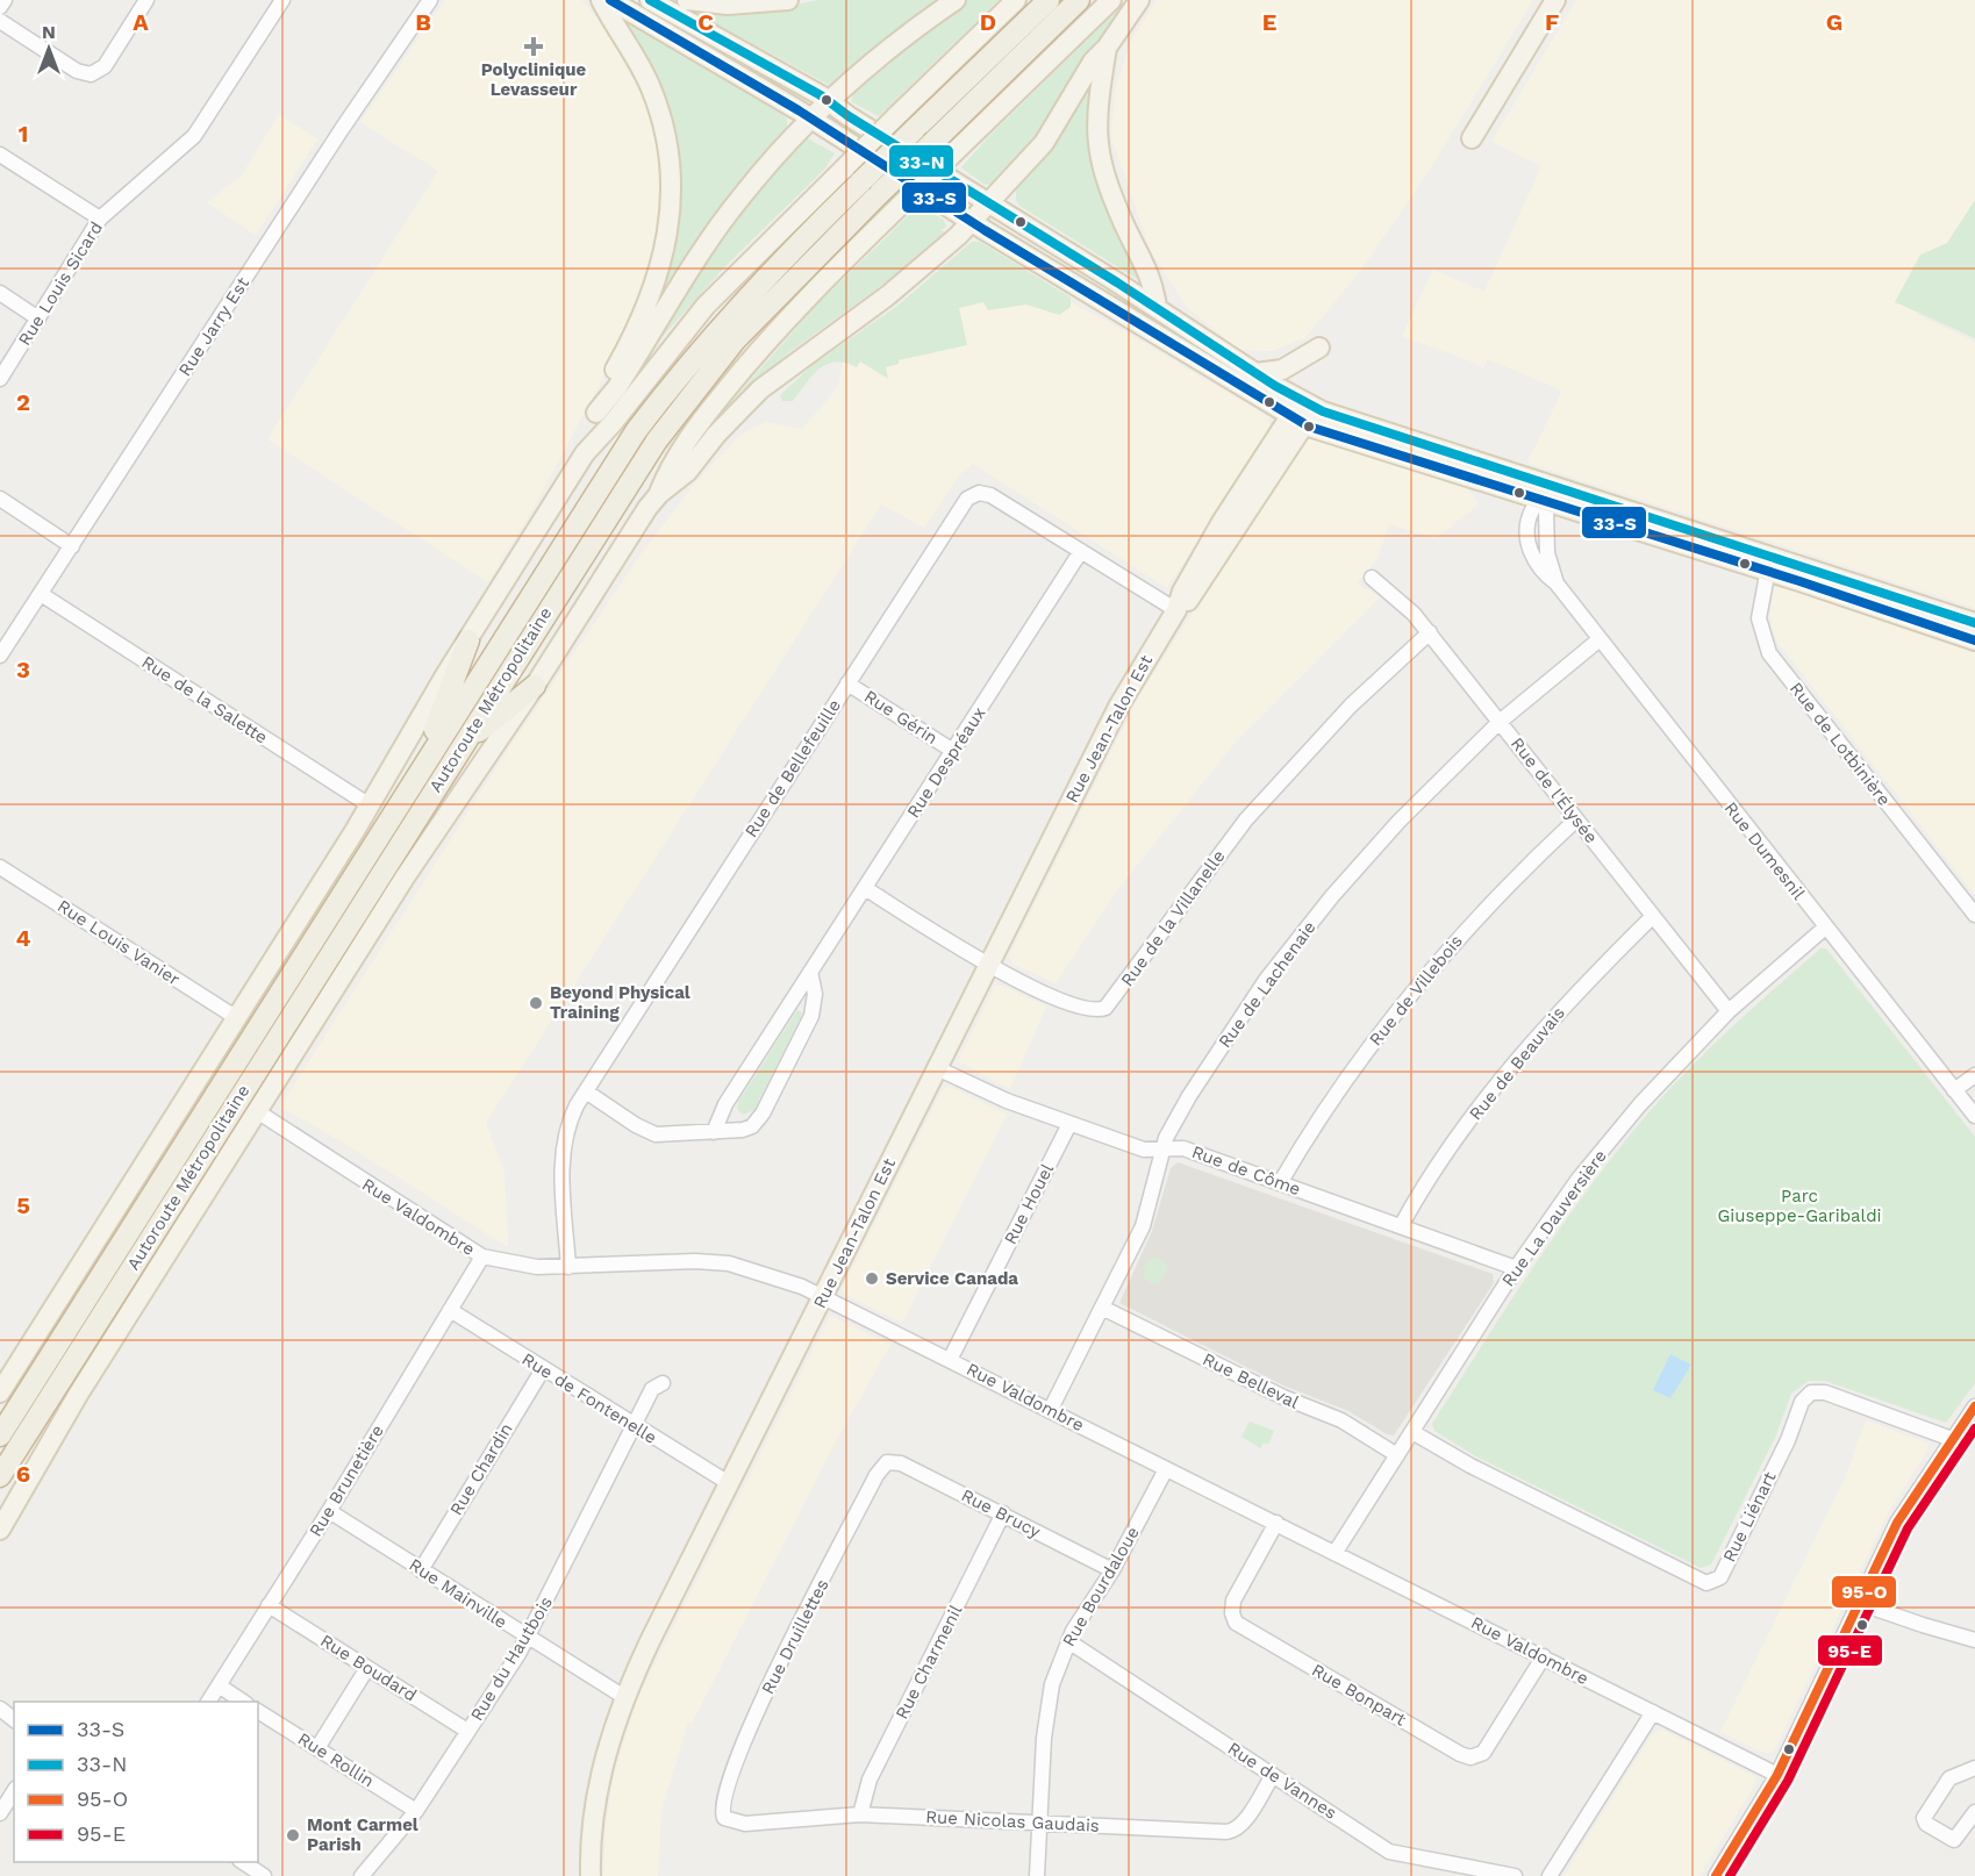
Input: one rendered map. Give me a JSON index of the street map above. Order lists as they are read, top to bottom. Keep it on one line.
{"streets":{"highway":["Autoroute Métropolitaine"],"main road":["Rue Jean-Talon Est"],"street":["Rue Louis Sicard","Rue Jarry Est","Rue de la Salette","Rue Gérin","Rue de Lotbinière","Rue Despréaux","Rue de Bellefeuille","Rue de l'Élysée","Rue Dumesnil","Rue de la Villanelle","Rue Louis Vanier","Rue de Lachenaie","Rue de Villebois","Rue de Beauvais","Rue de Côme","Rue Houel","Rue Valdombre","Rue La Dauversière","Rue Belleval","Rue de Fontenelle","Rue Chardin","Rue Brunetière","Rue Brucy","Rue Liénart","Rue Bourdaloue","Rue Mainville","Rue Druillettes","Rue du Hautbois","Rue Charmenil","Rue Boudard","Rue Bonpart","Rue Rollin","Rue de Vannes","Rue Nicolas Gaudais"]},"crossings":[["Rue Jarry Est","Rue de la Salette"],["Rue Gérin","Rue Despréaux"],["Rue Gérin","Rue de Bellefeuille"],["Rue Jean-Talon Est","Rue de Bellefeuille"],["Rue Jean-Talon Est","Rue de la Villanelle"],["Rue Jean-Talon Est","Rue de Côme"],["Rue Jean-Talon Est","Rue Valdombre"],["Rue Jean-Talon Est","Rue de Fontenelle"],["Rue Jean-Talon Est","Rue Mainville"],["Rue Despréaux","Rue de Bellefeuille"],["Rue Despréaux","Rue de la Villanelle"],["Rue de Bellefeuille","Rue Valdombre"],["Rue de l'Élysée","Rue de la Villanelle"],["Rue de l'Élysée","Rue de Lachenaie"],["Rue de l'Élysée","Rue de Villebois"],["Rue de l'Élysée","Rue de Beauvais"],["Rue de l'Élysée","Rue La Dauversière"],["Rue Dumesnil","Rue de Lachenaie"],["Rue Dumesnil","Rue La Dauversière"],["Rue de Lachenaie","Rue de Côme"],["Rue de Lachenaie","Rue Valdombre"],["Rue de Lachenaie","Rue Belleval"],["Rue de Villebois","Rue de Côme"],["Rue de Beauvais","Rue de Côme"],["Rue de Côme","Rue Houel"],["Rue de Côme","Rue La Dauversière"],["Rue Houel","Rue Valdombre"],["Rue Valdombre","Rue La Dauversière"],["Rue Valdombre","Rue Brunetière"],["Rue Valdombre","Rue Bourdaloue"],["Rue Valdombre","Rue Bonpart"],["Rue La Dauversière","Rue Belleval"],["Rue La Dauversière","Rue Liénart"],["Rue de Fontenelle","Rue Chardin"],["Rue de Fontenelle","Rue Brunetière"],["Rue de Fontenelle","Rue du Hautbois"],["Rue Chardin","Rue Mainville"],["Rue Brunetière","Rue Mainville"],["Rue Brunetière","Rue Boudard"],["Rue Brucy","Rue Bourdaloue"],["Rue Brucy","Rue Druillettes"],["Rue Brucy","Rue Charmenil"],["Rue Bourdaloue","Rue de Vannes"],["Rue Bourdaloue","Rue Nicolas Gaudais"],["Rue Mainville","Rue du Hautbois"],["Rue Druillettes","Rue Nicolas Gaudais"],["Rue du Hautbois","Rue Boudard"],["Rue du Hautbois","Rue Rollin"],["Rue Charmenil","Rue Nicolas Gaudais"],["Rue de Vannes","Rue Nicolas Gaudais"]],"parks":["Parc Giuseppe-Garibaldi"],"places":{"health":["Polyclinique Levasseur"],"other":["Beyond Physical Training","Service Canada","Mont Carmel Parish"]},"lines":["transit line 33-S","transit line 33-N","transit line 95-O","transit line 95-E"],"legend":["33-S","33-N","95-O","95-E"],"north":"top","grid":{"columns":["A","B","C","D","E","F","G"],"rows":["1","2","3","4","5","6"]}}
